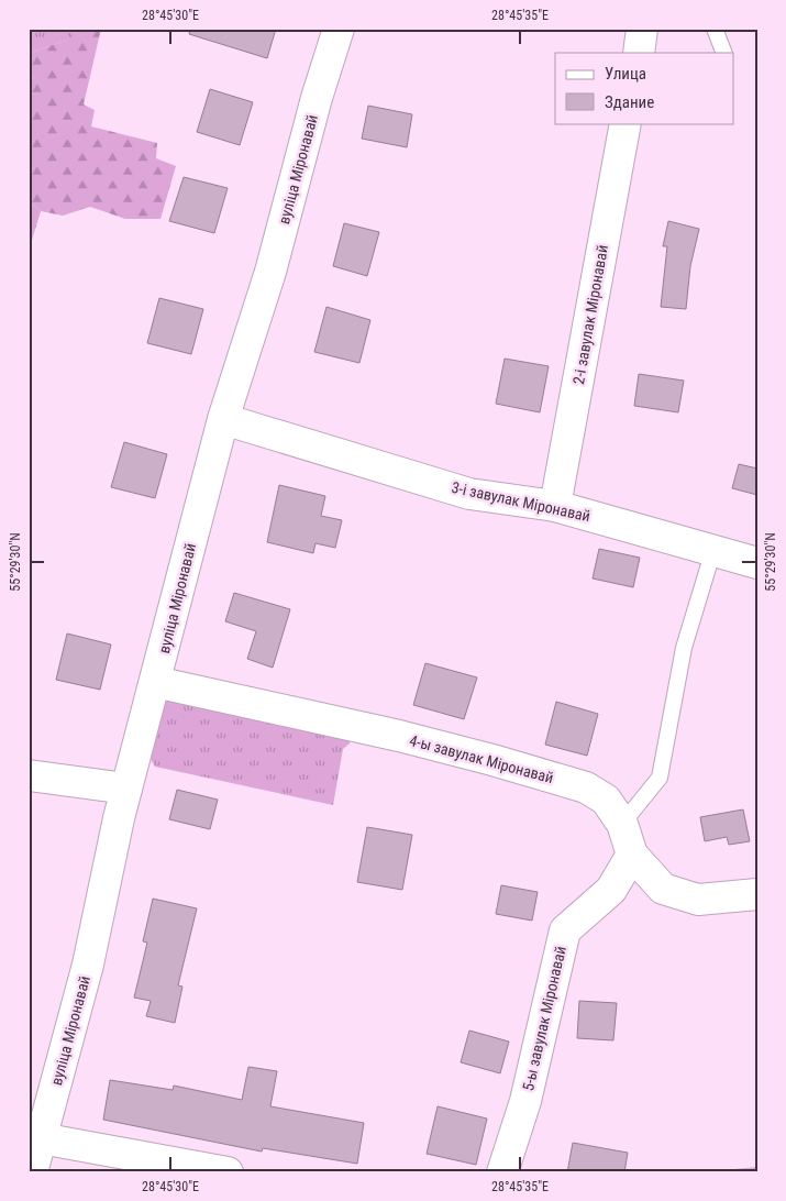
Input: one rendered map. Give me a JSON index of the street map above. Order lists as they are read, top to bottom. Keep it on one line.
{"streets":{"street":["вуліца Міронавай","2-і завулак Міронавай","3-і завулак Міронавай","4-ы завулак Міронавай","5-ы завулак Міронавай"]},"crossings":[["вуліца Міронавай","3-і завулак Міронавай"],["вуліца Міронавай","4-ы завулак Міронавай"],["2-і завулак Міронавай","3-і завулак Міронавай"],["4-ы завулак Міронавай","5-ы завулак Міронавай"]],"legend":["Улица","Здание"],"coordinates":["28°45'30\"E","28°45'35\"E","55°29'30\"N"]}
